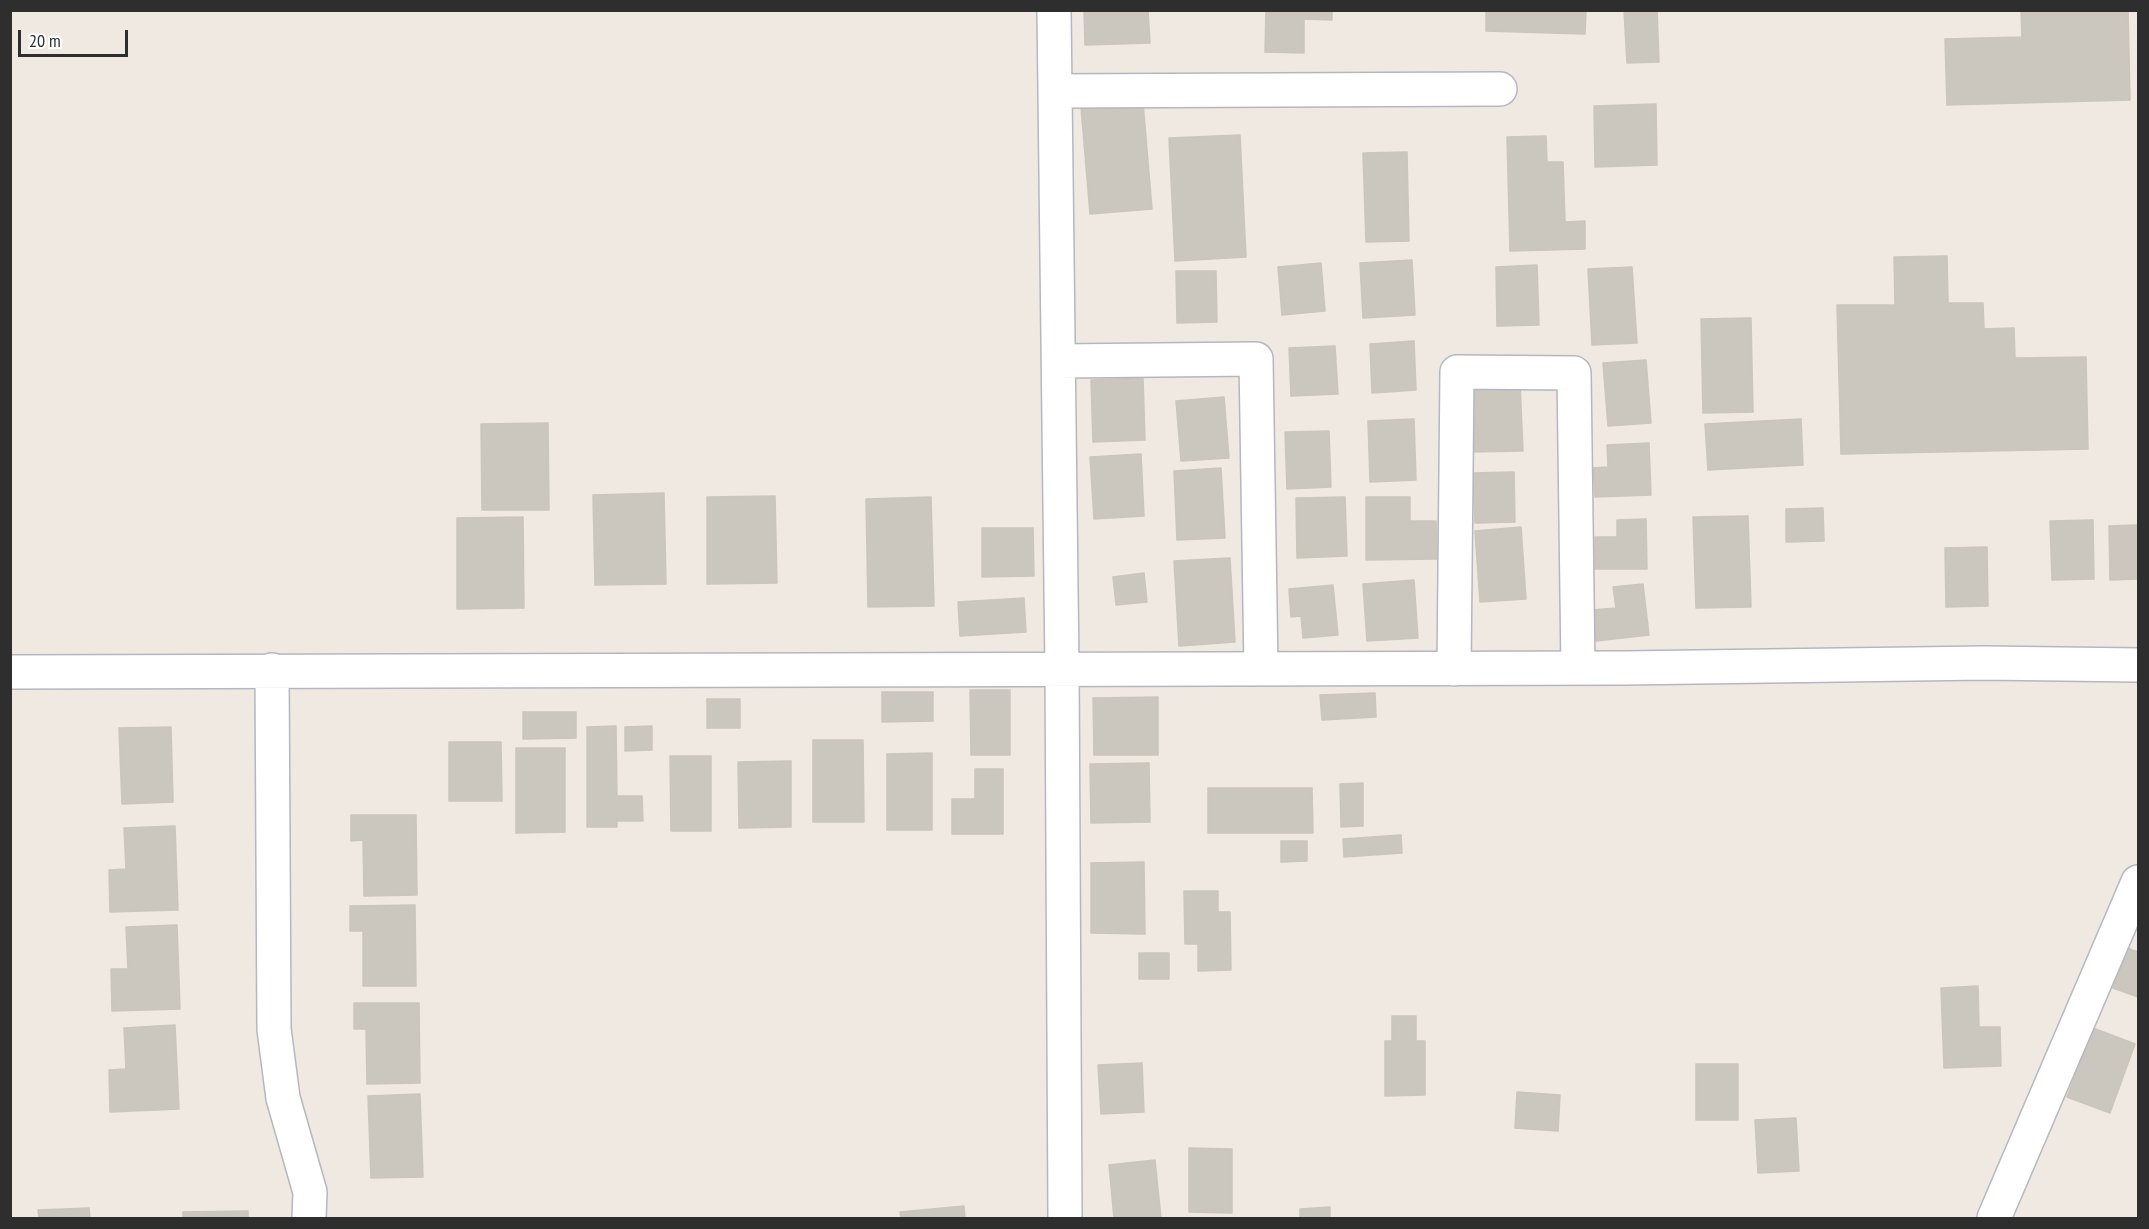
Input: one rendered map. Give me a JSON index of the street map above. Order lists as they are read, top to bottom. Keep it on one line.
{"scale_bar":"20 m"}
